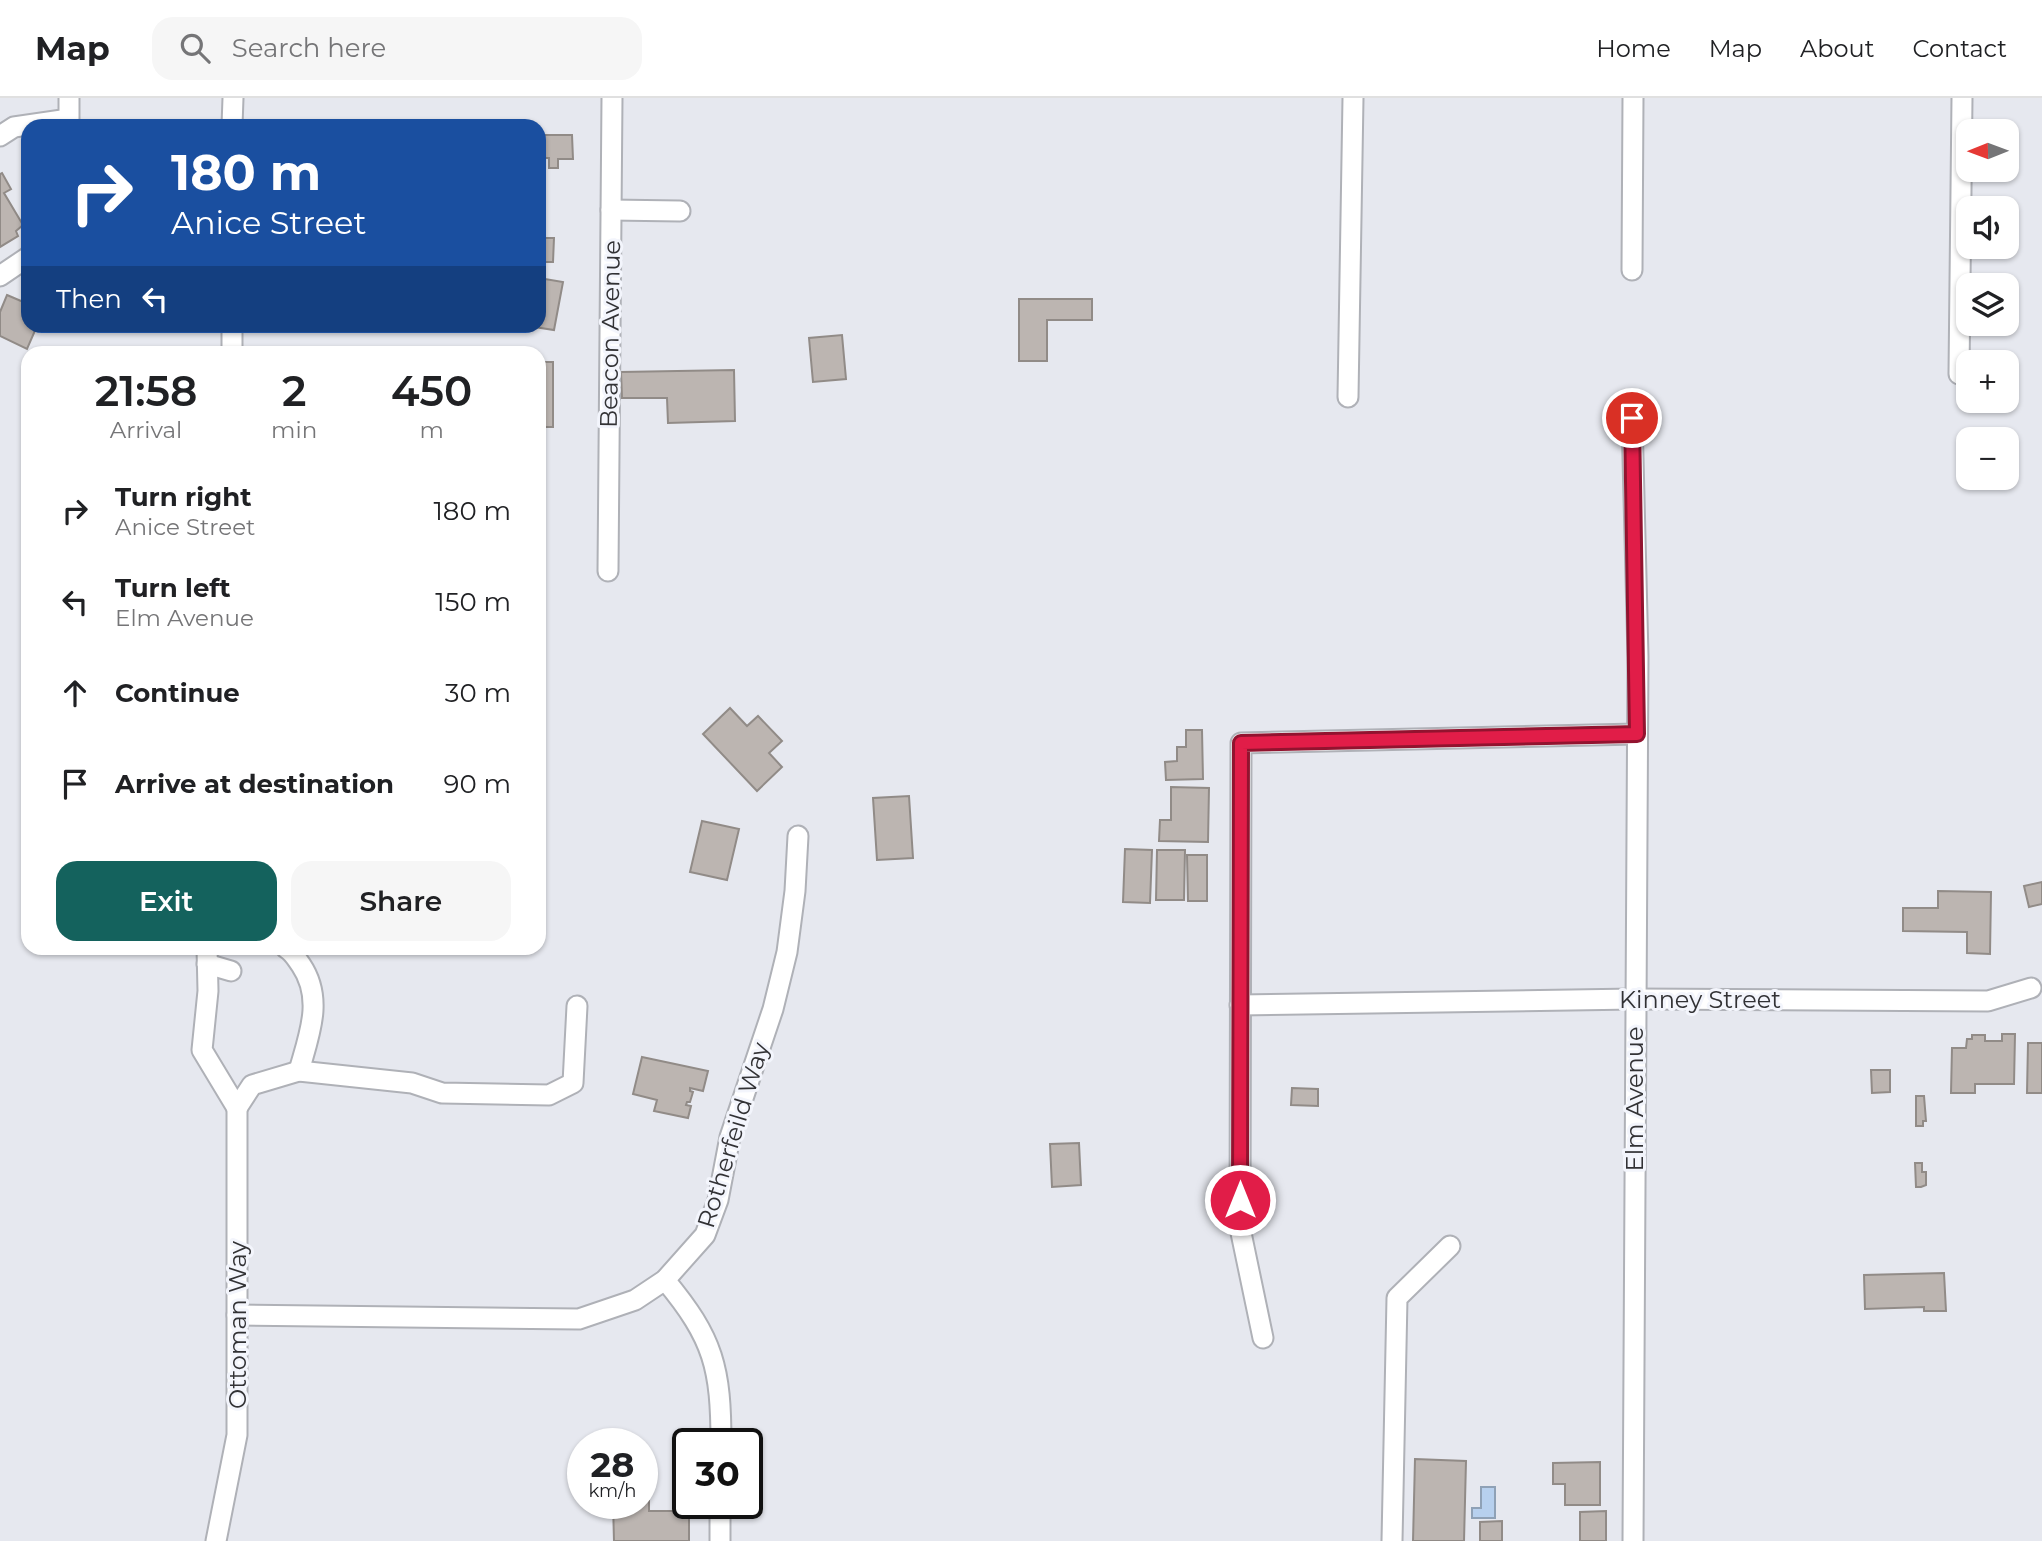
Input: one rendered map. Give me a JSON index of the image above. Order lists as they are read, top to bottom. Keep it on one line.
{"streets":{"street":["Beacon Avenue","Kinney Street","Elm Avenue","Rotherfeild Way","Ottoman Way"]},"crossings":[["Kinney Street","Elm Avenue"],["Rotherfeild Way","Ottoman Way"]],"north":"left","page":{"header":"Map","search":"Search here","nav":["Home","Map","About","Contact"],"map_buttons":["+","−"],"turn":["180 m","Anice Street"],"then":"Then","eta":["21:58","Arrival","2","min","450","m"],"list":[{"name":"Turn right","note":"Anice Street","value":"180 m"},{"name":"Turn left","note":"Elm Avenue","value":"150 m"},{"name":"Continue","value":"30 m"},{"name":"Arrive at destination","value":"90 m"}],"buttons":["Exit","Share"],"speed":"28 km/h","limit":"30"}}
